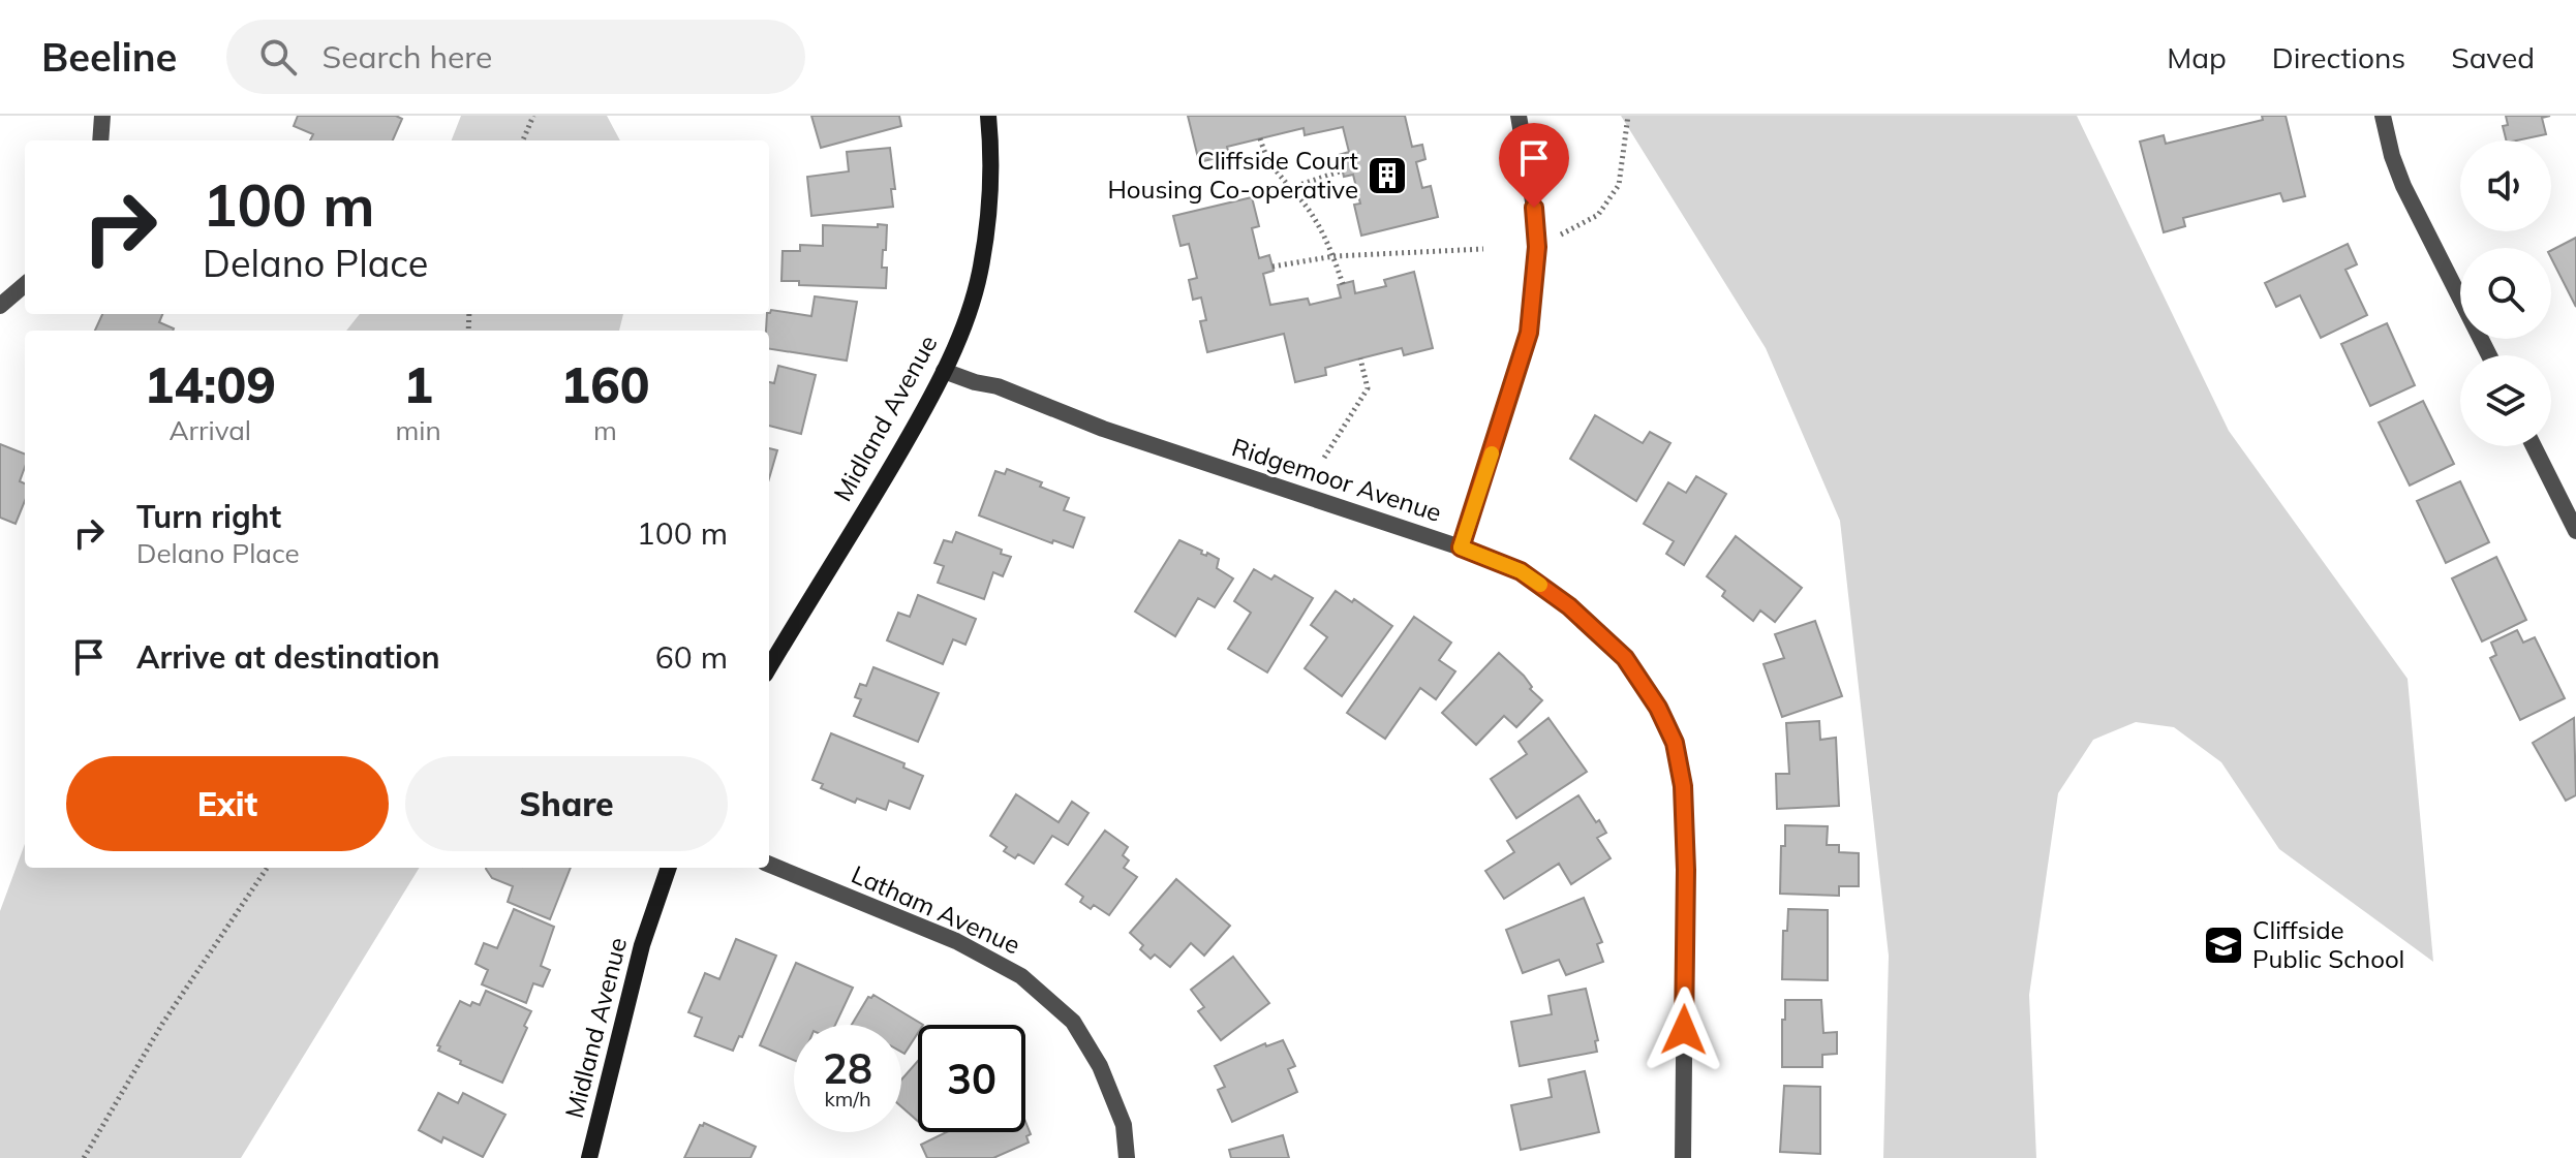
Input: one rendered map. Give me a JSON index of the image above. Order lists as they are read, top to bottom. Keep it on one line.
{"streets":{"street":["Midland Avenue","Ridgemoor Avenue","Latham Avenue"]},"crossings":[["Midland Avenue","Ridgemoor Avenue"]],"places":{"building":["Cliffside Court Housing Co-operative"],"school or university":["Cliffside Public School"]},"page":{"header":"Beeline","search":"Search here","nav":["Map","Directions","Saved"],"turn":["100 m","Delano Place"],"eta":["14:09","Arrival","1","min","160","m"],"list":[{"name":"Turn right","note":"Delano Place","value":"100 m"},{"name":"Arrive at destination","value":"60 m"}],"buttons":["Exit","Share"],"speed":"28 km/h","limit":"30"}}
